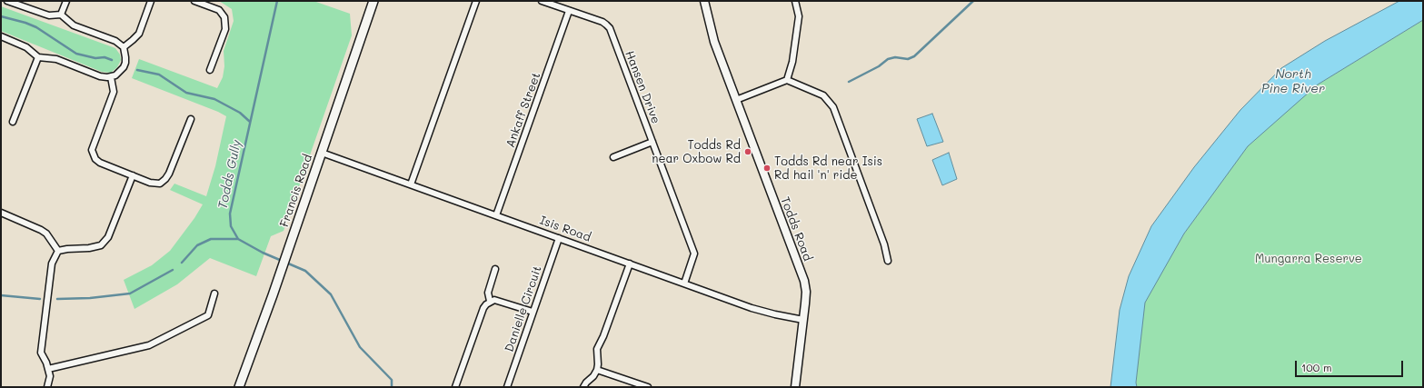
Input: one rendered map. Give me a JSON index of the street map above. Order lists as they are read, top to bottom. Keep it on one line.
{"streets":{"main road":["Francis Road"],"street":["Hansen Drive","Ankaff Street","Isis Road","Todds Road","Danielle Circuit"]},"crossings":[["Hansen Drive","Ankaff Street"],["Hansen Drive","Isis Road"],["Ankaff Street","Isis Road"],["Francis Road","Isis Road"],["Isis Road","Todds Road"],["Isis Road","Danielle Circuit"]],"water":["North Pine River","Todds Gully"],"parks":["Mungarra Reserve"],"places":["Todds Rd near Oxbow Rd","Todds Rd near Isis Rd hail 'n' ride"],"scale_bar":"100 m"}
